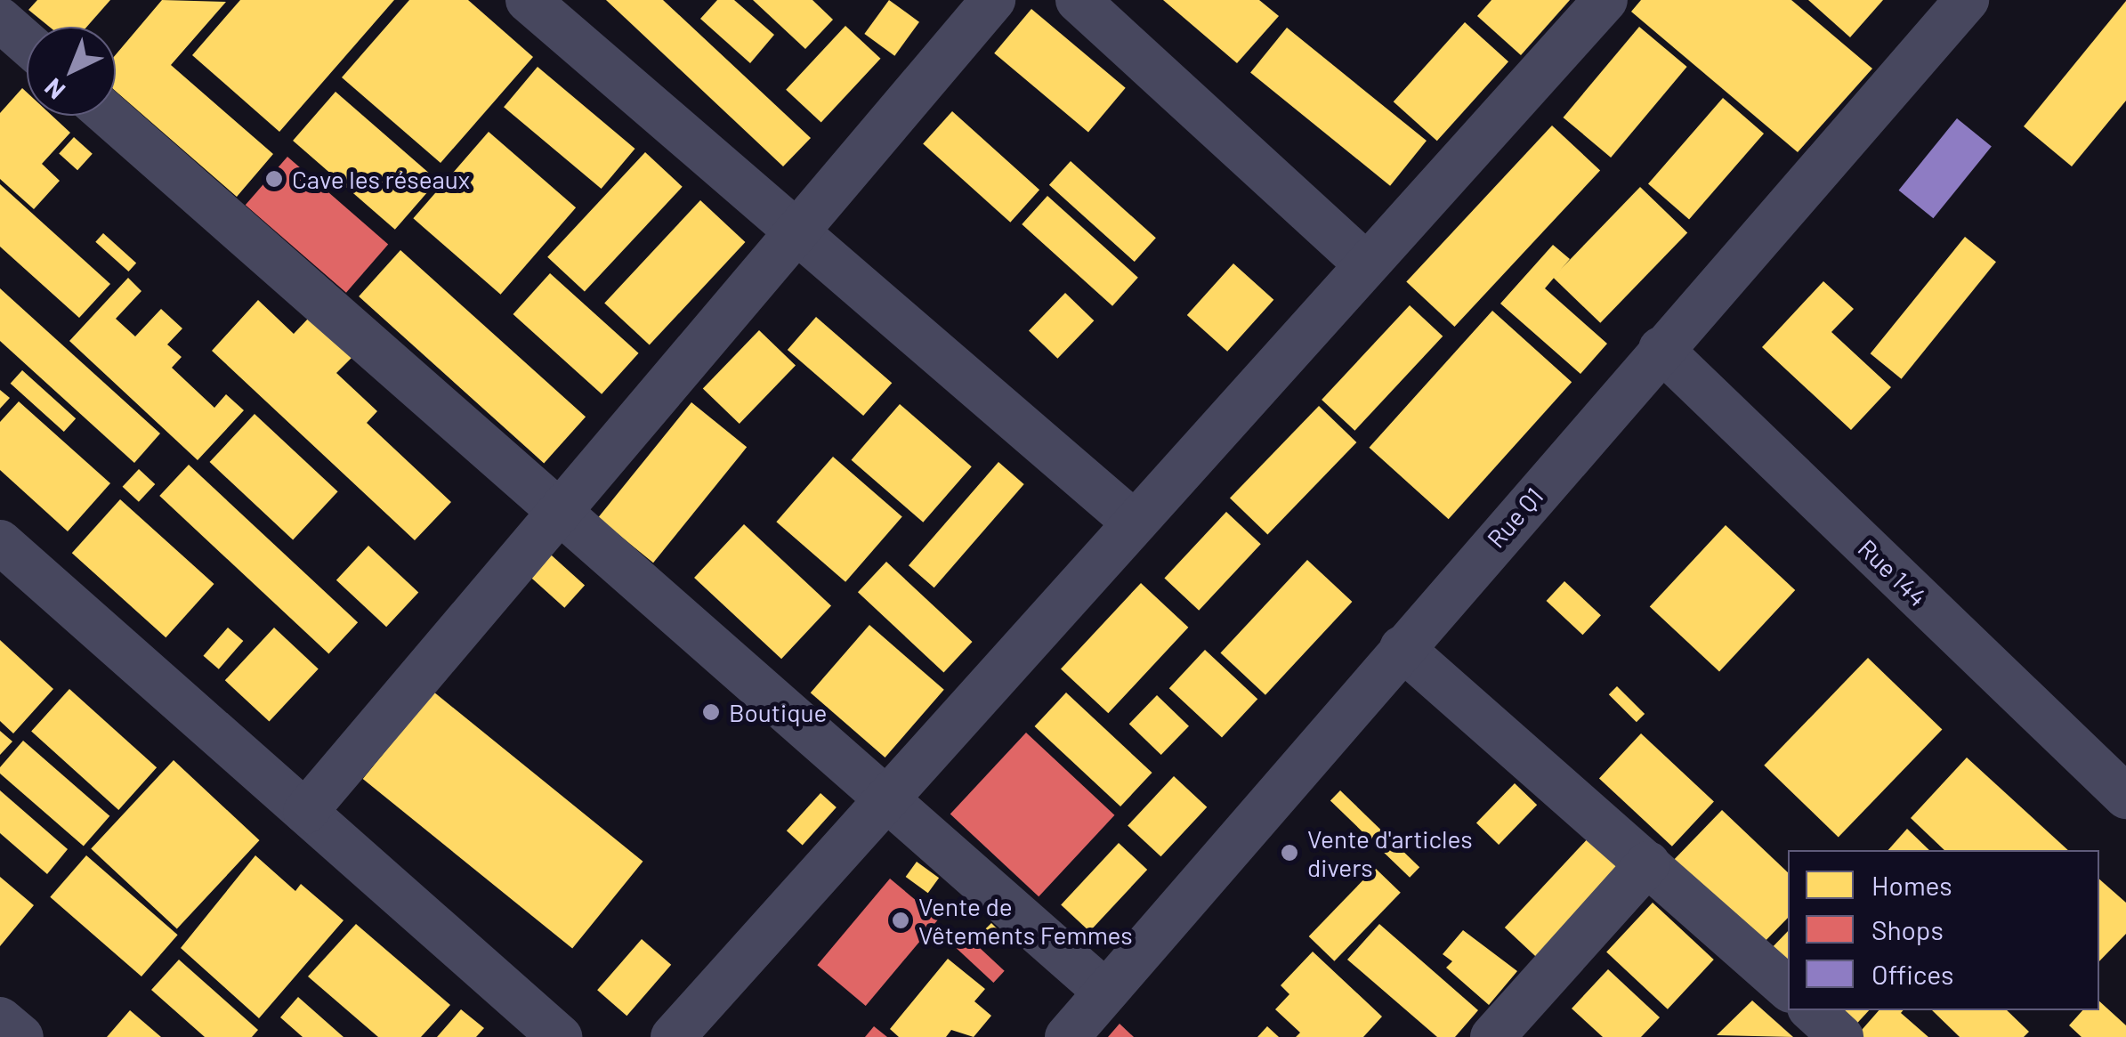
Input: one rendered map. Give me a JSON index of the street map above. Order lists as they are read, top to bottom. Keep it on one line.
{"streets":{"street":["Rue Q1","Rue 144"]},"crossings":[["Rue Q1","Rue 144"]],"places":["Cave les réseaux","Boutique","Vente d'articles divers","Vente de Vêtements Femmes"],"legend":["Homes","Shops","Offices"],"north":"bottom left"}
